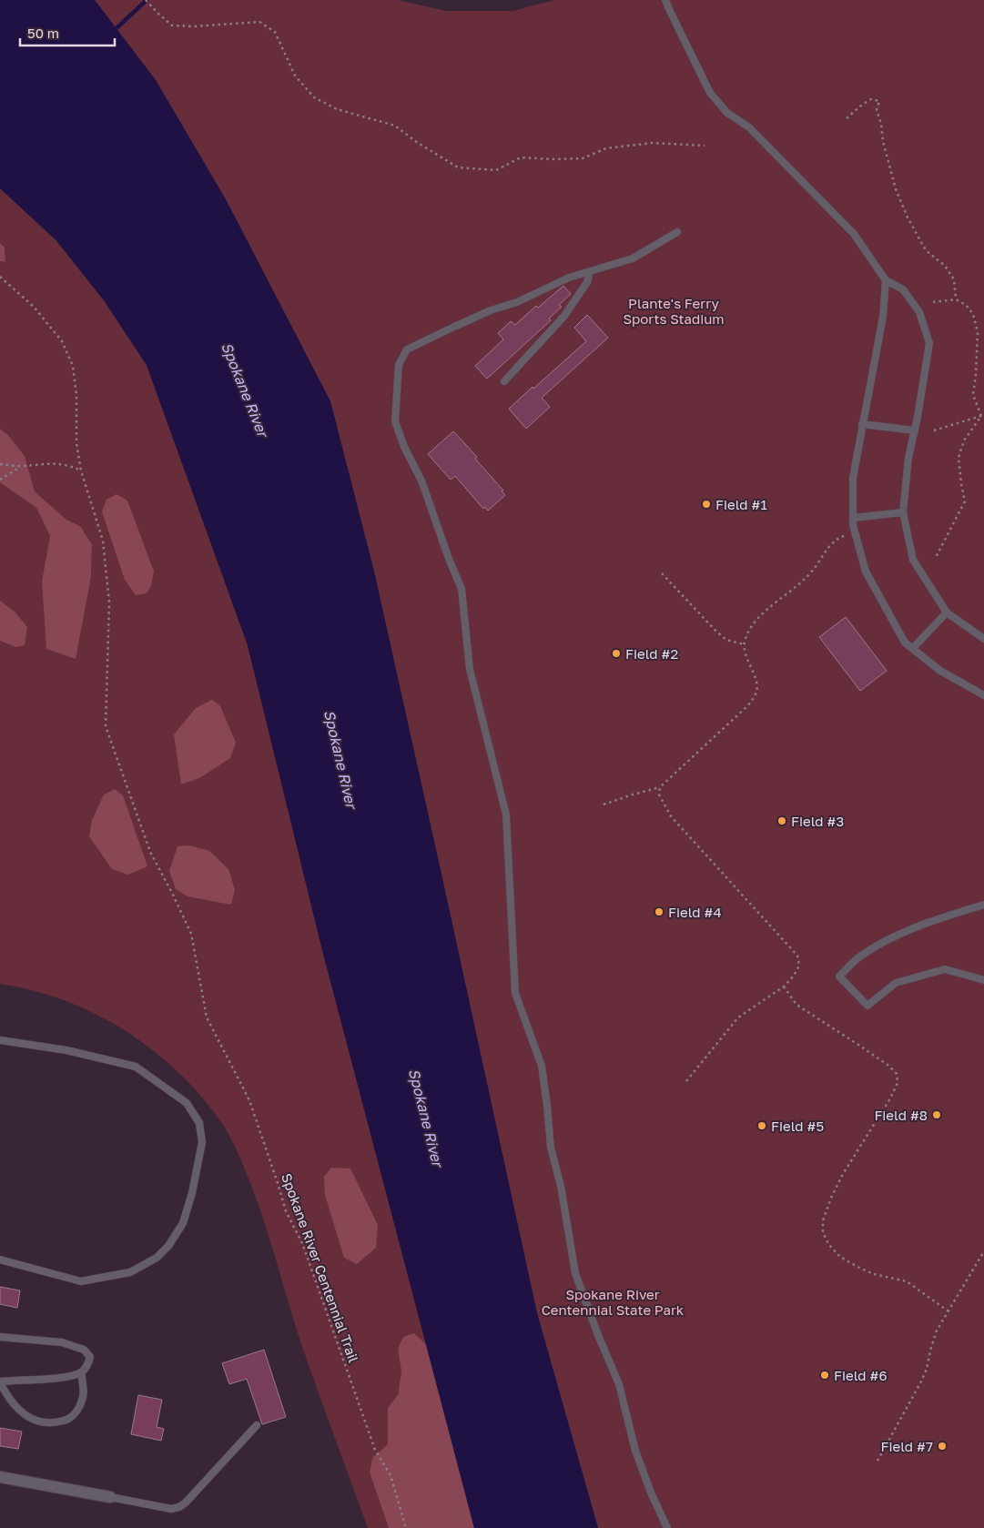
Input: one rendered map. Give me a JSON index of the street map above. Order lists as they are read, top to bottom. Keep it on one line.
{"streets":{"path":["Spokane River Centennial Trail"]},"water":["Spokane River"],"parks":["Plante's Ferry Sports Stadium","Spokane River Centennial State Park"],"places":["Field #1","Field #2","Field #3","Field #4","Field #8","Field #5","Field #6","Field #7"],"scale_bar":"50 m"}
